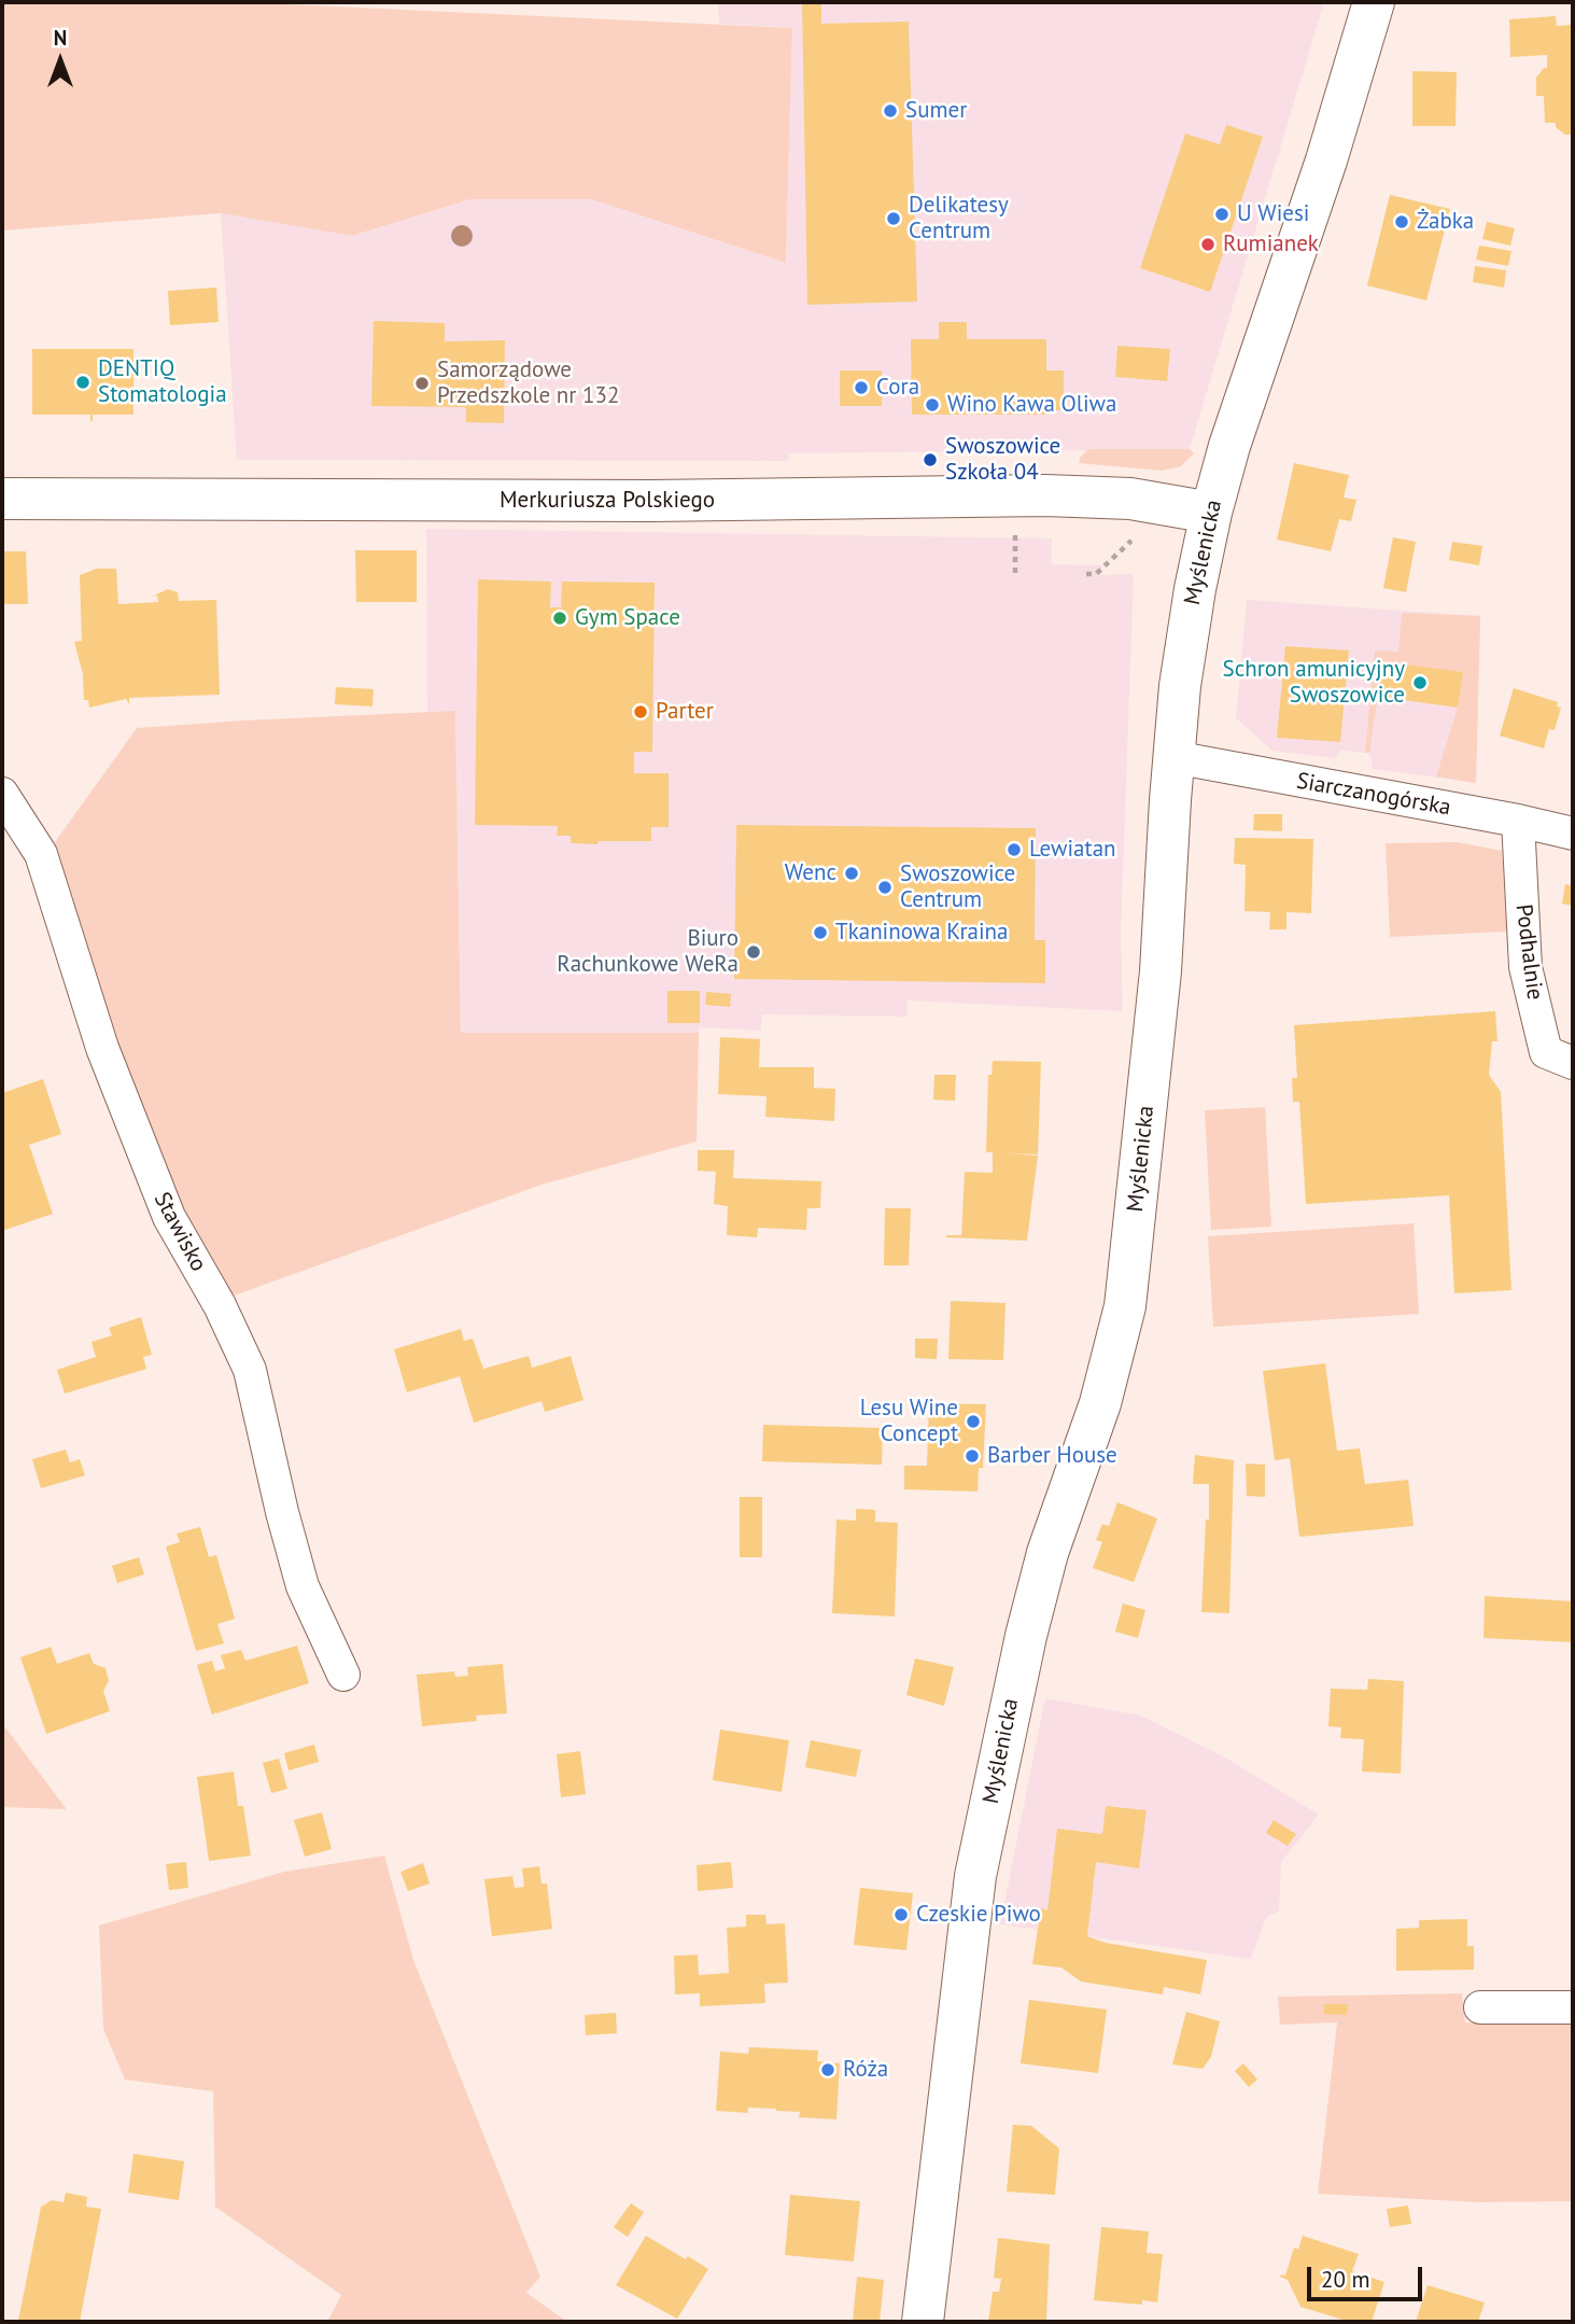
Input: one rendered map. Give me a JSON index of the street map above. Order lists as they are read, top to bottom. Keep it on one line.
{"streets":{"street":["Merkuriusza Polskiego","Myślenicka","Siarczanogórska","Podhalnie","Stawisko"]},"crossings":[["Merkuriusza Polskiego","Myślenicka"],["Myślenicka","Siarczanogórska"],["Siarczanogórska","Podhalnie"]],"places":["Sumer","U Wiesi","Delikatesy Centrum","Żabka","Rumianek","DENTIQ Stomatologia","Samorządowe Przedszkole nr 132","Cora","Wino Kawa Oliwa","Swoszowice Szkoła 04","Gym Space","Schron amunicyjny Swoszowice","Parter","Lewiatan","Wenc","Swoszowice Centrum","Tkaninowa Kraina","Biuro Rachunkowe WeRa","Lesu Wine Concept","Barber House","Czeskie Piwo","Róża"],"scale_bar":"20 m","north":"top"}
